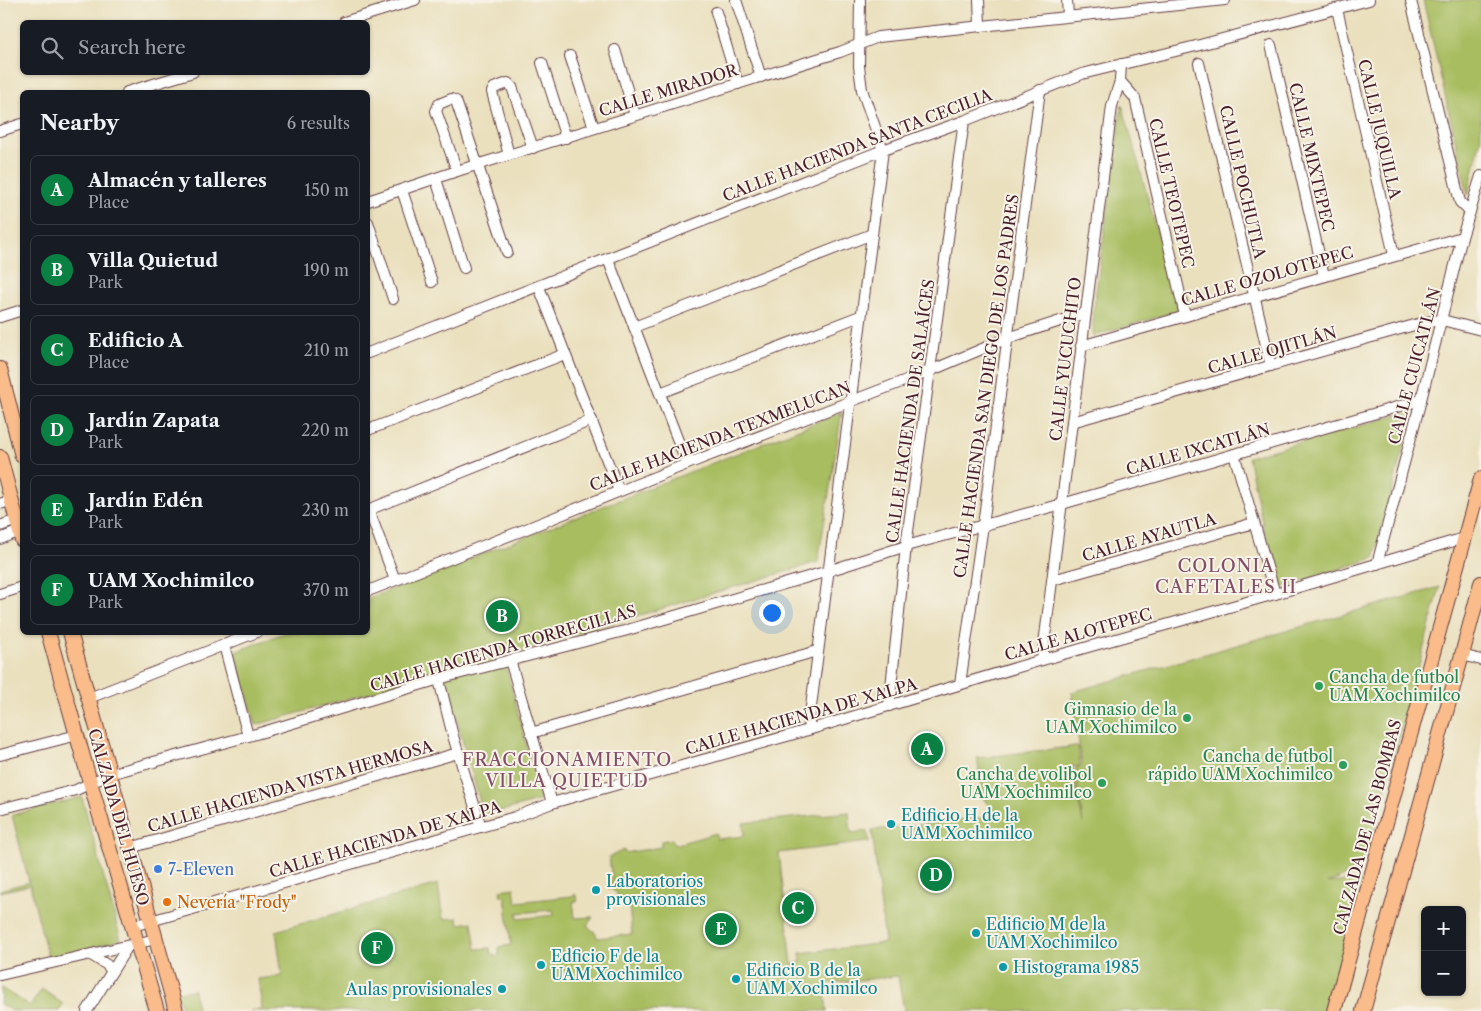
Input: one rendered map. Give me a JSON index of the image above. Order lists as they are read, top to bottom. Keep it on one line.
{"streets":{"main road":["CALZADA DEL HUESO","CALZADA DE LAS BOMBAS"],"street":["CALLE MIRADOR","CALLE JUQUILLA","CALLE HACIENDA SANTA CECILIA","CALLE MIXTEPEC","CALLE POCHUTLA","CALLE TEOTEPEC","CALLE OZOLOTEPEC","CALLE OJITLÁN","CALLE YUCUCHITO","CALLE CUICATLÁN","CALLE HACIENDA SAN DIEGO DE LOS PADRES","CALLE HACIENDA DE SALAÍCES","CALLE HACIENDA TEXMELUCAN","CALLE IXCATLÁN","CALLE AYAUTLA","CALLE ALOTEPEC","CALLE HACIENDA TORRECILLAS","CALLE HACIENDA DE XALPA","CALLE HACIENDA VISTA HERMOSA"]},"crossings":[["CALLE JUQUILLA","CALLE HACIENDA SANTA CECILIA"],["CALLE JUQUILLA","CALLE OZOLOTEPEC"],["CALLE HACIENDA SANTA CECILIA","CALLE YUCUCHITO"],["CALLE HACIENDA SANTA CECILIA","CALLE HACIENDA SAN DIEGO DE LOS PADRES"],["CALLE HACIENDA SANTA CECILIA","CALLE HACIENDA DE SALAÍCES"],["CALLE MIXTEPEC","CALLE OZOLOTEPEC"],["CALLE POCHUTLA","CALLE OZOLOTEPEC"],["CALLE POCHUTLA","CALLE OJITLÁN"],["CALLE TEOTEPEC","CALLE OZOLOTEPEC"],["CALLE TEOTEPEC","CALLE YUCUCHITO"],["CALLE OZOLOTEPEC","CALLE YUCUCHITO"],["CALLE OZOLOTEPEC","CALLE CUICATLÁN"],["CALLE OJITLÁN","CALLE YUCUCHITO"],["CALLE OJITLÁN","CALLE CUICATLÁN"],["CALLE YUCUCHITO","CALLE HACIENDA TEXMELUCAN"],["CALLE YUCUCHITO","CALLE IXCATLÁN"],["CALLE YUCUCHITO","CALLE AYAUTLA"],["CALLE YUCUCHITO","CALLE ALOTEPEC"],["CALLE CUICATLÁN","CALLE IXCATLÁN"],["CALLE CUICATLÁN","CALLE ALOTEPEC"],["CALLE HACIENDA SAN DIEGO DE LOS PADRES","CALLE HACIENDA TEXMELUCAN"],["CALLE HACIENDA SAN DIEGO DE LOS PADRES","CALLE IXCATLÁN"],["CALLE HACIENDA SAN DIEGO DE LOS PADRES","CALLE ALOTEPEC"],["CALLE HACIENDA SAN DIEGO DE LOS PADRES","CALLE HACIENDA TORRECILLAS"],["CALLE HACIENDA SAN DIEGO DE LOS PADRES","CALLE HACIENDA DE XALPA"],["CALLE HACIENDA DE SALAÍCES","CALLE HACIENDA TEXMELUCAN"],["CALLE HACIENDA DE SALAÍCES","CALLE HACIENDA TORRECILLAS"],["CALLE HACIENDA DE SALAÍCES","CALLE HACIENDA DE XALPA"],["CALLE IXCATLÁN","CALLE HACIENDA TORRECILLAS"],["CALLE ALOTEPEC","CALLE HACIENDA DE XALPA"],["CALLE ALOTEPEC","CALZADA DE LAS BOMBAS"],["CALLE HACIENDA TORRECILLAS","CALZADA DEL HUESO"],["CALLE HACIENDA DE XALPA","CALZADA DEL HUESO"],["CALLE HACIENDA VISTA HERMOSA","CALZADA DEL HUESO"]],"districts":["COLONIA CAFETALES II","FRACCIONAMIENTO VILLA QUIETUD"],"places":["Cancha de futbol UAM Xochimilco","Gimnasio de la UAM Xochimilco","Cancha de futbol rápido UAM Xochimilco","Cancha de volibol UAM Xochimilco","Edificio H de la UAM Xochimilco","7-Eleven","Laboratorios provisionales","Nevería \"Frody\"","Edificio M de la UAM Xochimilco","Edficio F de la UAM Xochimilco","Histograma 1985","Edificio B de la UAM Xochimilco","Aulas provisionales"],"page":{"search":"Search here","heading":["Nearby","6 results"],"list":[{"mark":"A","name":"Almacén y talleres","note":"Place","value":"150 m"},{"mark":"B","name":"Villa Quietud","note":"Park","value":"190 m"},{"mark":"C","name":"Edificio A","note":"Place","value":"210 m"},{"mark":"D","name":"Jardín Zapata","note":"Park","value":"220 m"},{"mark":"E","name":"Jardín Edén","note":"Park","value":"230 m"},{"mark":"F","name":"UAM Xochimilco","note":"Park","value":"370 m"}],"pins":["B","A","D","C","E","F"],"map_buttons":["+","−"]}}
